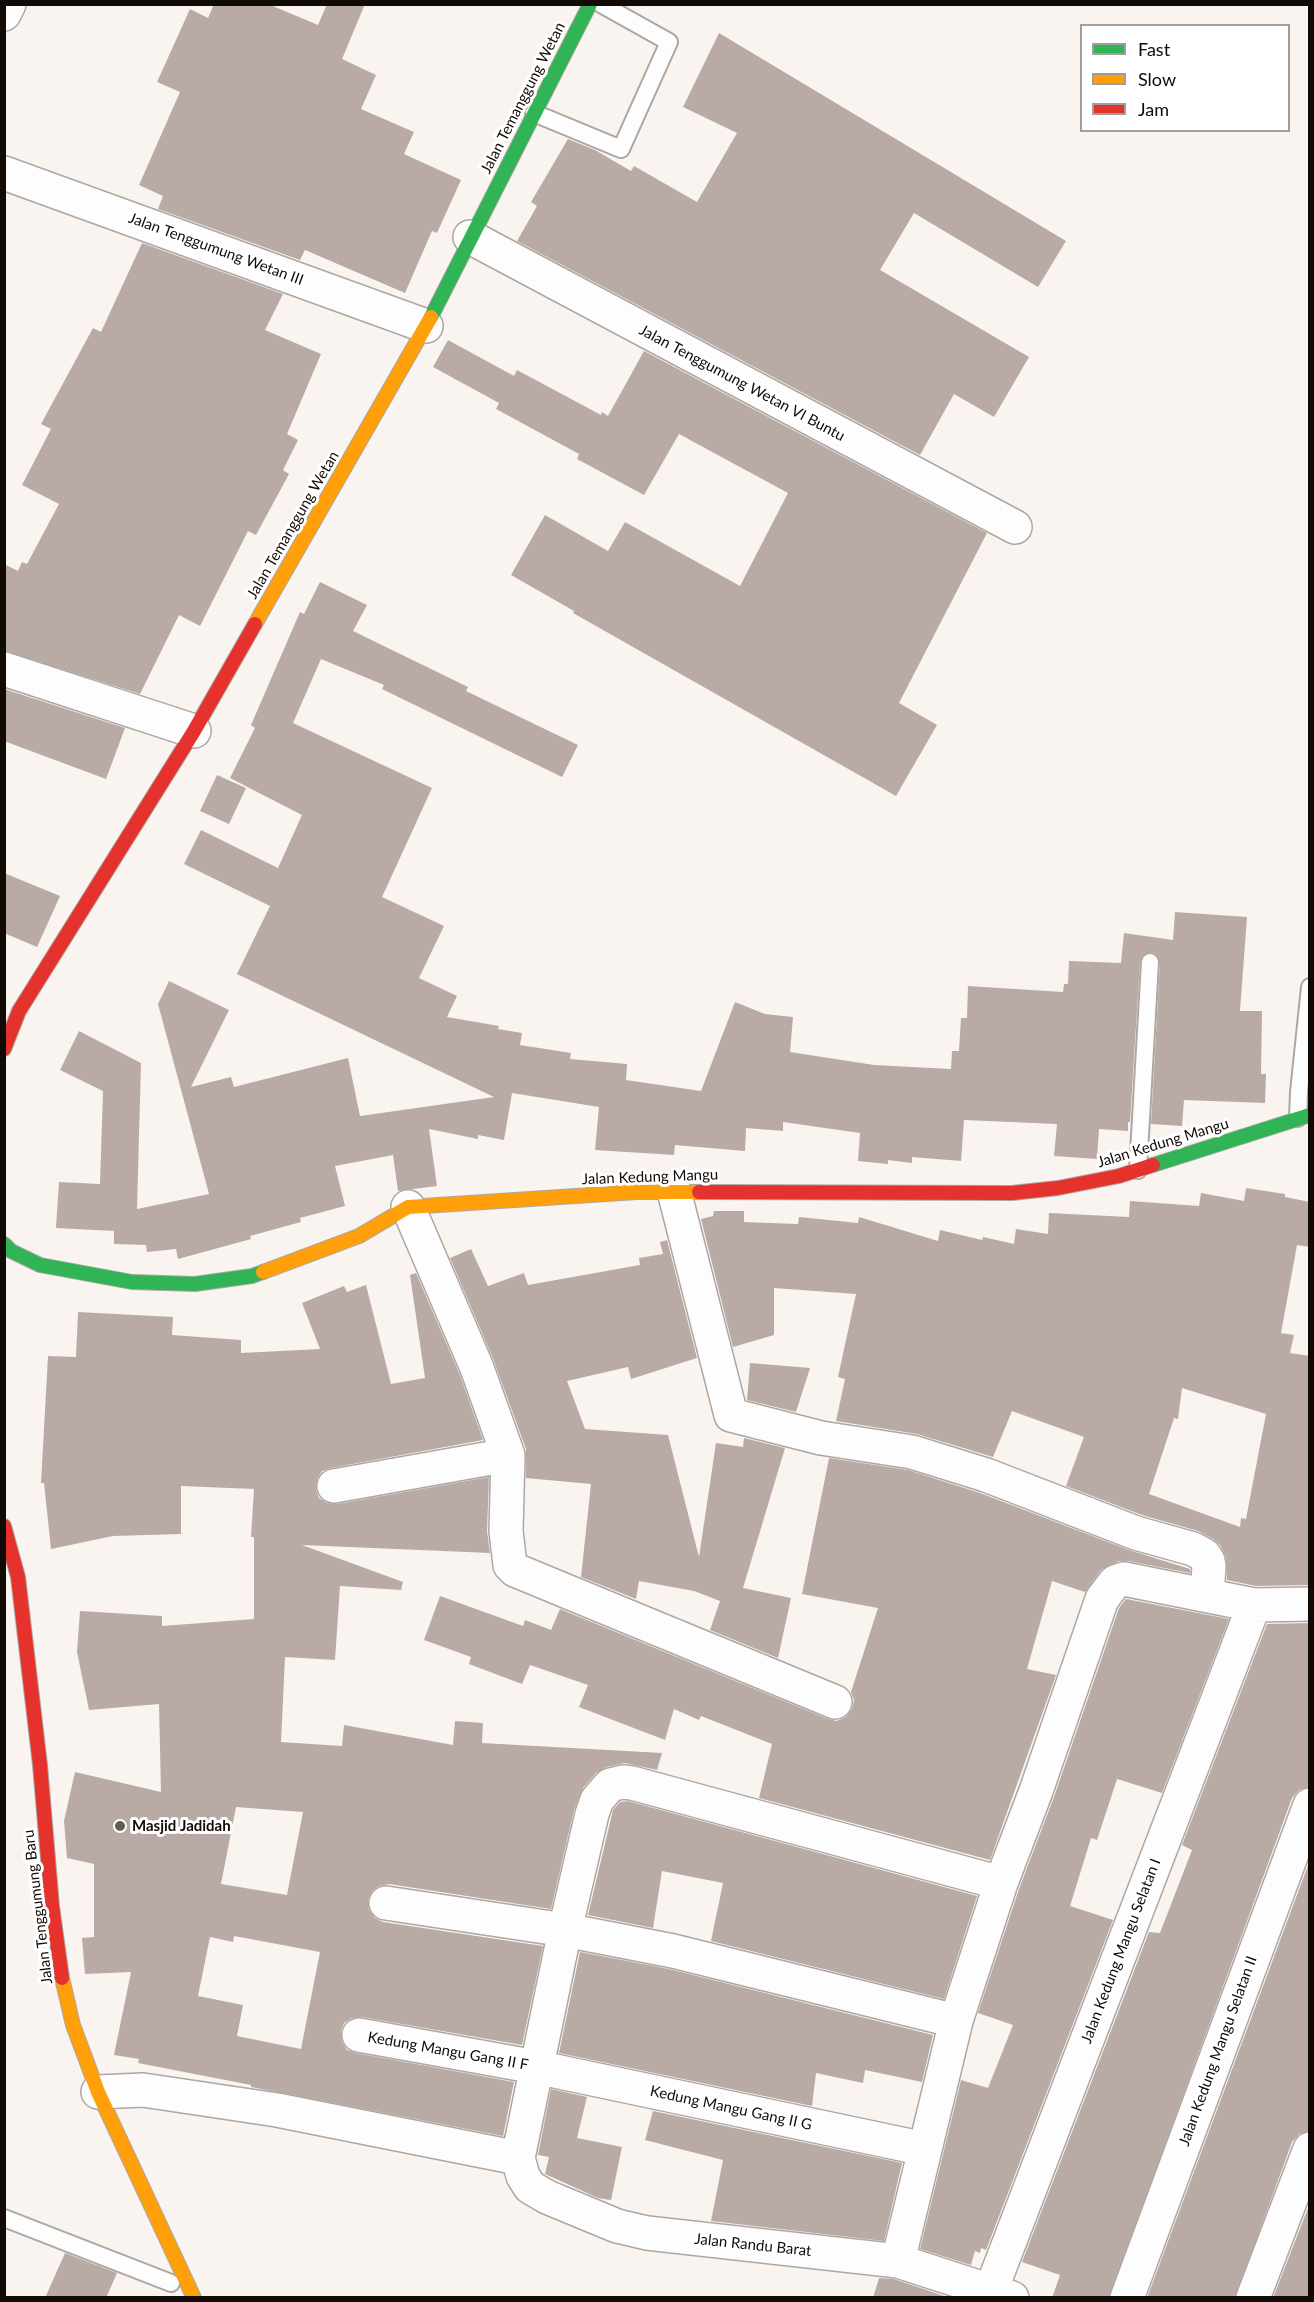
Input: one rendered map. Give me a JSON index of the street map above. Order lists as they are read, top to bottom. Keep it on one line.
{"streets":{"street":["Jalan Temanggung Wetan","Jalan Tenggumung Wetan III","Jalan Tenggumung Wetan VI Buntu","Jalan Kedung Mangu","Jalan Tenggumung Baru","Jalan Kedung Mangu Selatan I","Kedung Mangu Gang II F","Jalan Kedung Mangu Selatan II","Kedung Mangu Gang II G","Jalan Randu Barat"]},"crossings":[["Jalan Temanggung Wetan","Jalan Tenggumung Wetan III"],["Jalan Temanggung Wetan","Jalan Tenggumung Wetan VI Buntu"],["Jalan Kedung Mangu Selatan I","Jalan Randu Barat"],["Kedung Mangu Gang II F","Kedung Mangu Gang II G"]],"places":["Masjid Jadidah"],"legend":["Fast","Slow","Jam"]}
